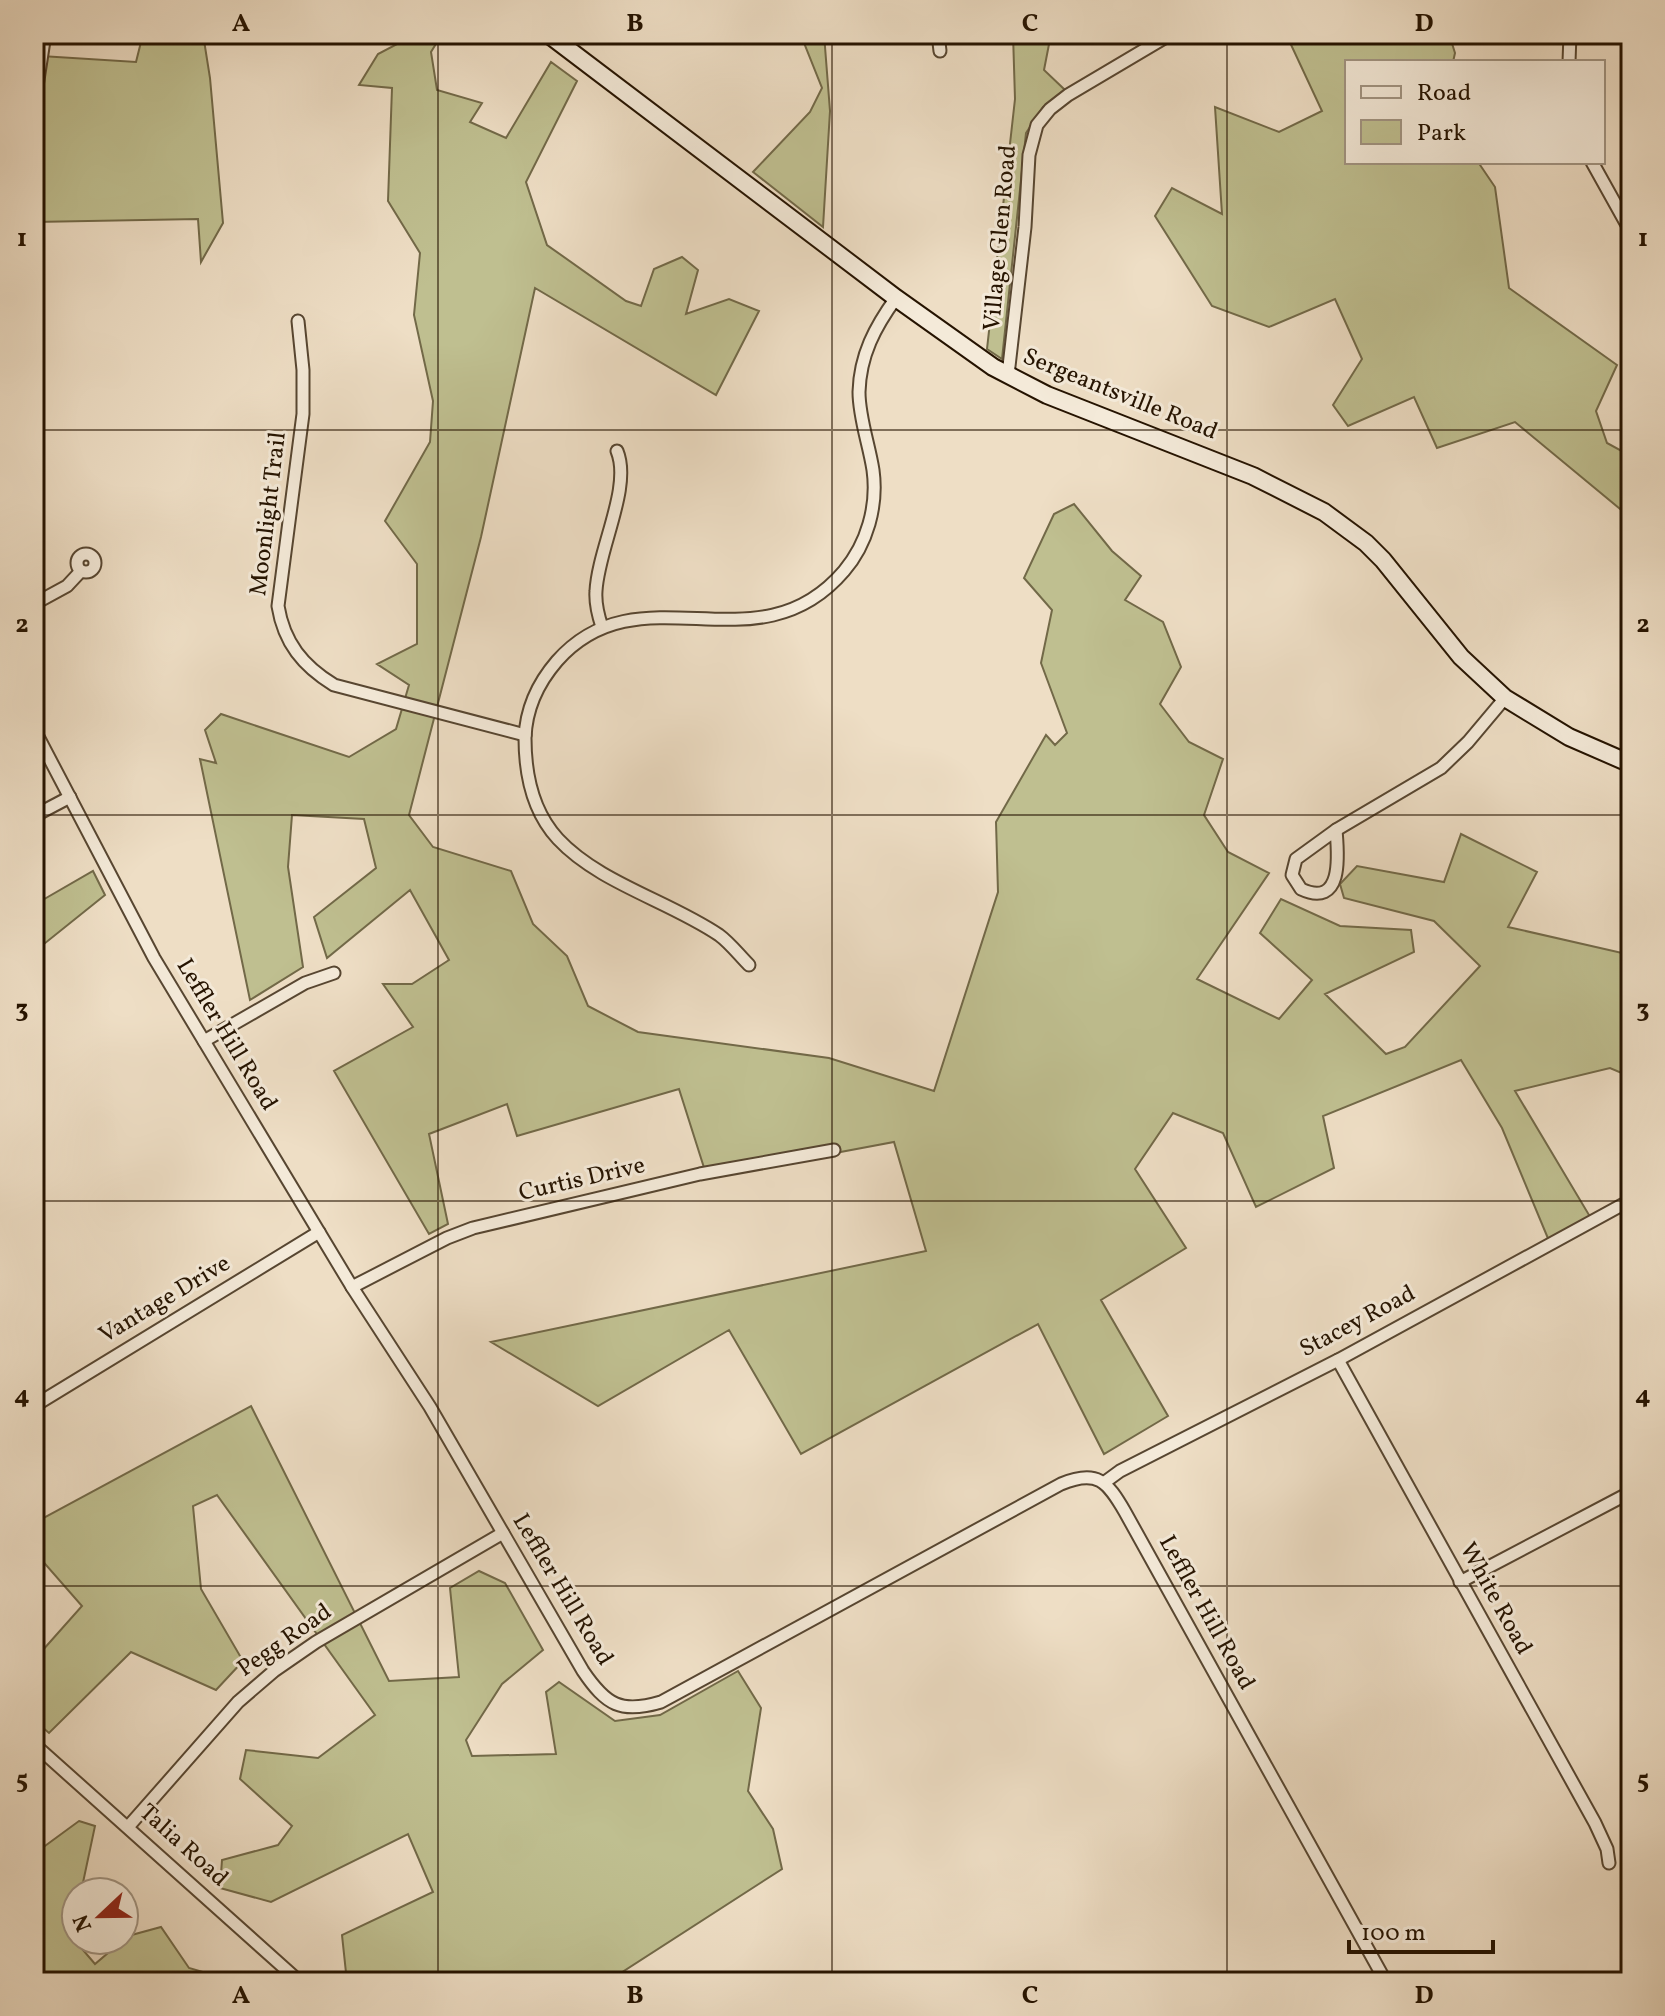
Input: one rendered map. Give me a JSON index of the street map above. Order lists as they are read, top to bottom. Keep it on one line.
{"streets":{"main road":["Sergeantsville Road"],"street":["Village Glen Road","Moonlight Trail","Leffler Hill Road","Curtis Drive","Vantage Drive","Stacey Road","White Road","Pegg Road","Talia Road"]},"crossings":[["Village Glen Road","Sergeantsville Road"],["Leffler Hill Road","Curtis Drive"],["Leffler Hill Road","Vantage Drive"],["Leffler Hill Road","Stacey Road"],["Leffler Hill Road","Pegg Road"],["Stacey Road","White Road"],["Pegg Road","Talia Road"]],"legend":["Road","Park"],"scale_bar":"100 m","north":"left","grid":{"columns":["A","B","C","D"],"rows":["1","2","3","4","5"]}}
